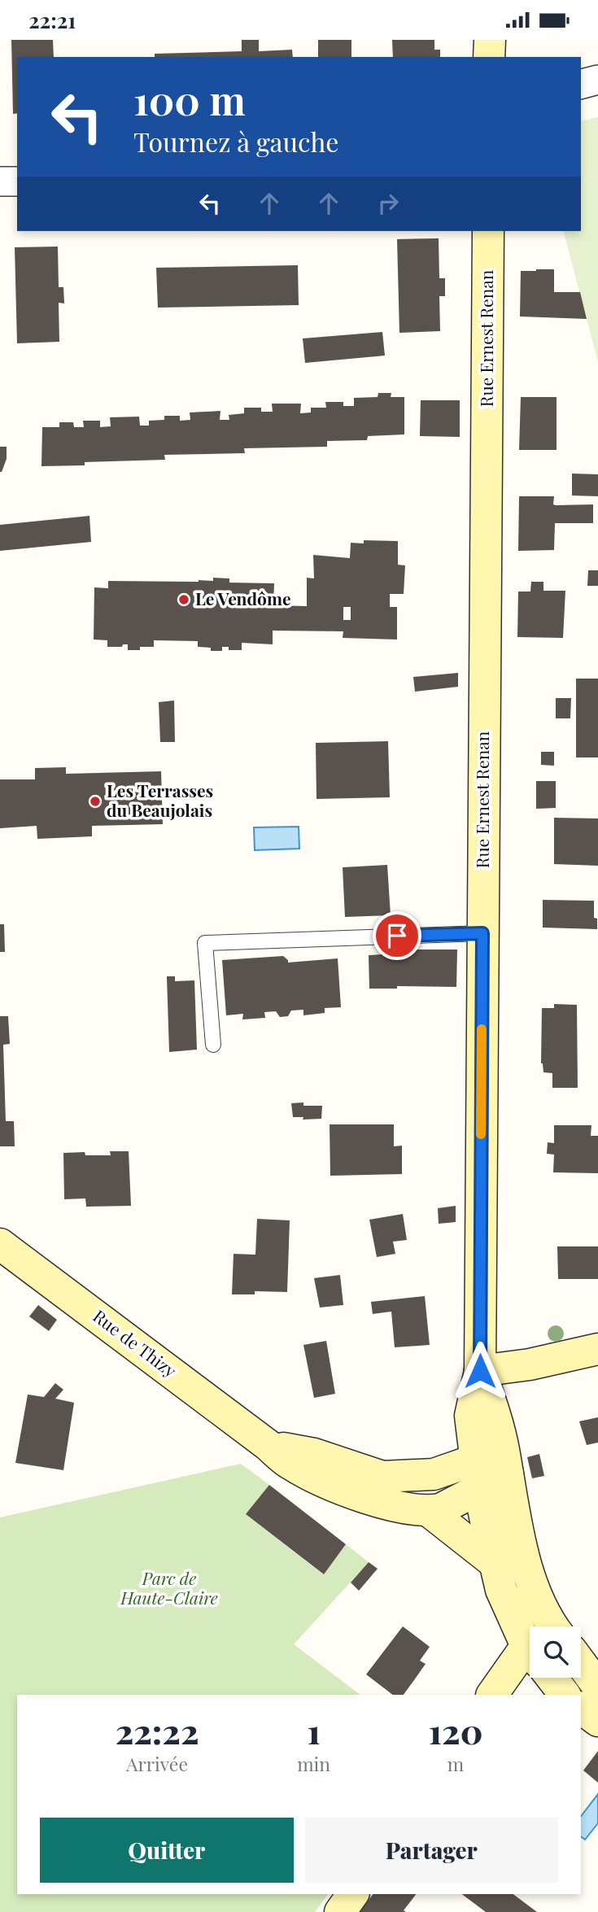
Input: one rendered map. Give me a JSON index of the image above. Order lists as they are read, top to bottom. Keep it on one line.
{"streets":{"main road":["Rue Ernest Renan","Rue de Thizy"]},"crossings":[["Rue Ernest Renan","Rue de Thizy"]],"parks":["Parc de Haute-Claire"],"places":["Le Vendôme","Les Terrasses du Beaujolais"],"page":{"status":"22:21","turn":["100 m","Tournez à gauche"],"eta":["22:22","Arrivée","1","min","120","m"],"buttons":["Quitter","Partager"]}}
